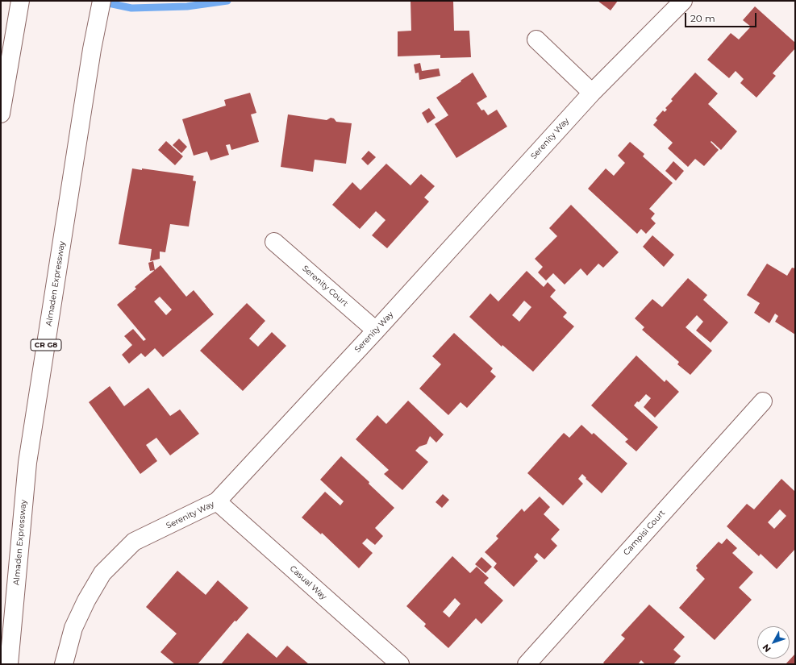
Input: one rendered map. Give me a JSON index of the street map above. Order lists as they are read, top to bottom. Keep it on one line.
{"streets":{"street":["Serenity Way","Almaden Expressway","Serenity Court","CR G8","Campisi Court","Casual Way"]},"crossings":[["Serenity Way","Serenity Court"],["Serenity Way","Casual Way"]],"scale_bar":"20 m","north":"bottom left"}
